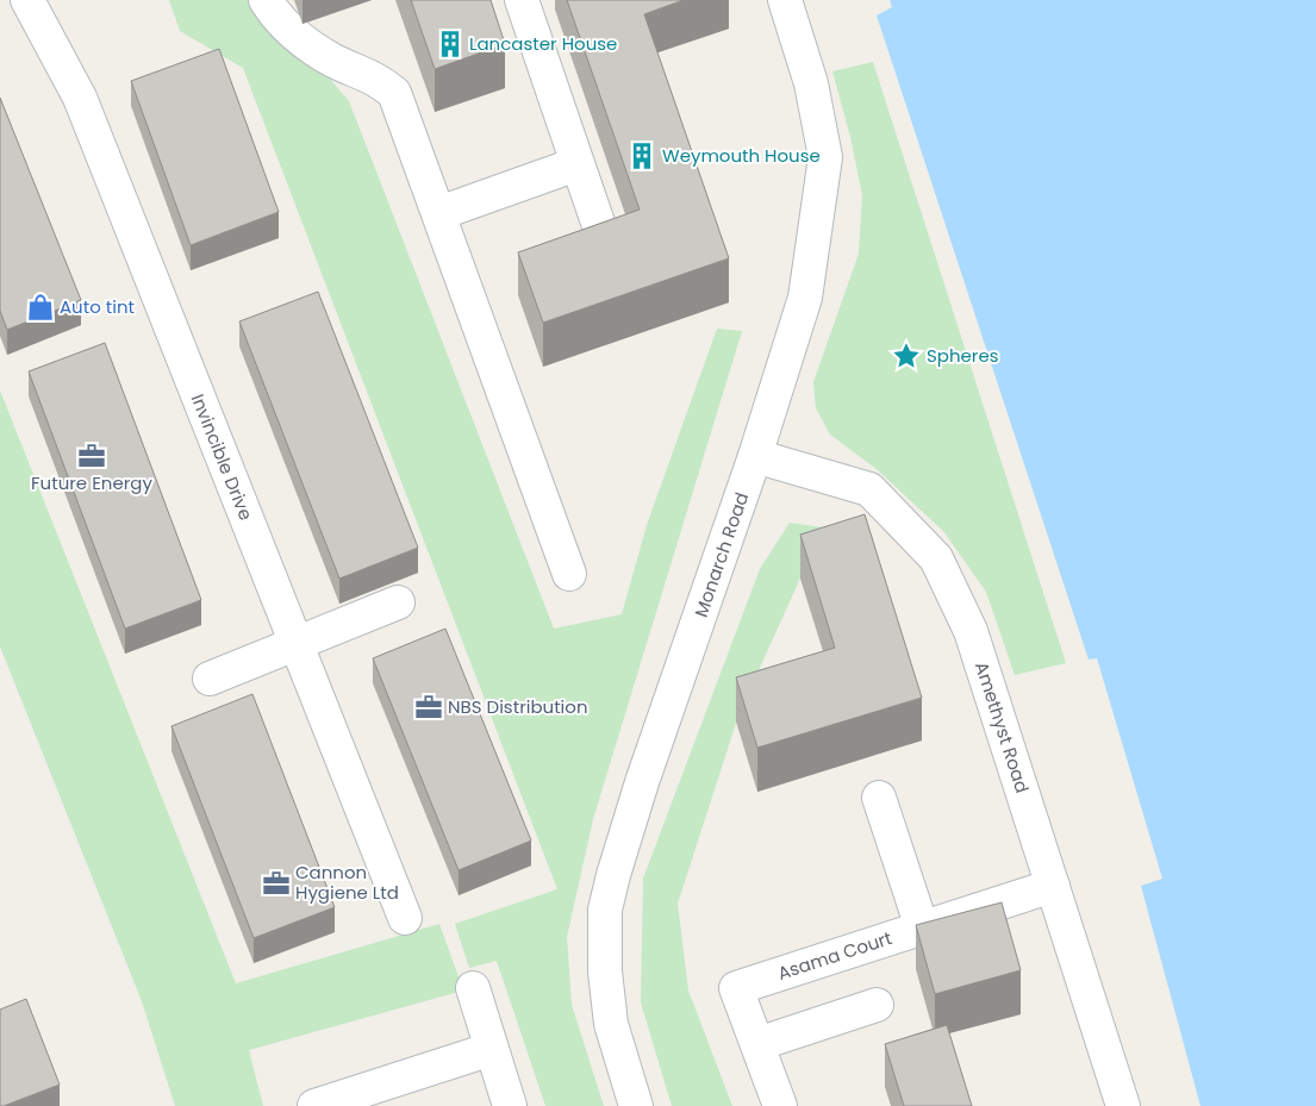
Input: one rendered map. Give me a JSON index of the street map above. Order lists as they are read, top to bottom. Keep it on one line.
{"streets":{"street":["Invincible Drive","Monarch Road","Amethyst Road","Asama Court"]},"crossings":[["Monarch Road","Amethyst Road"],["Amethyst Road","Asama Court"]],"places":{"building":["Lancaster House","Weymouth House"],"shop":["Auto tint"],"place":["Spheres"],"office":["Future Energy","NBS Distribution","Cannon Hygiene Ltd"]}}
